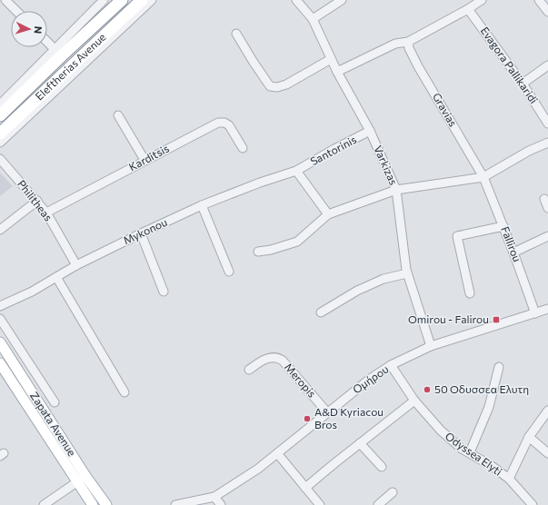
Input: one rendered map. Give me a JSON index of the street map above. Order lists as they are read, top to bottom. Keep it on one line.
{"streets":{"highway":["Eleftherias Avenue"],"main road":["Zapata Avenue"],"street":["Evagora Pallikaridi","Gravias","Santorinis","Karditsis","Varkizas","Philitheas","Mykonou","Fallirou","Ομήρου","Meropis","Odyssea Elyti"]},"crossings":[["Gravias","Fallirou"],["Santorinis","Varkizas"],["Santorinis","Mykonou"],["Karditsis","Philitheas"],["Varkizas","Ομήρου"],["Philitheas","Mykonou"],["Fallirou","Ομήρου"],["Ομήρου","Meropis"],["Ομήρου","Odyssea Elyti"]],"places":{"transit":["Omirou - Falirou"],"other":["50 Οδυσσεα Ελυτη","A&D Kyriacou Bros"]},"north":"right"}
